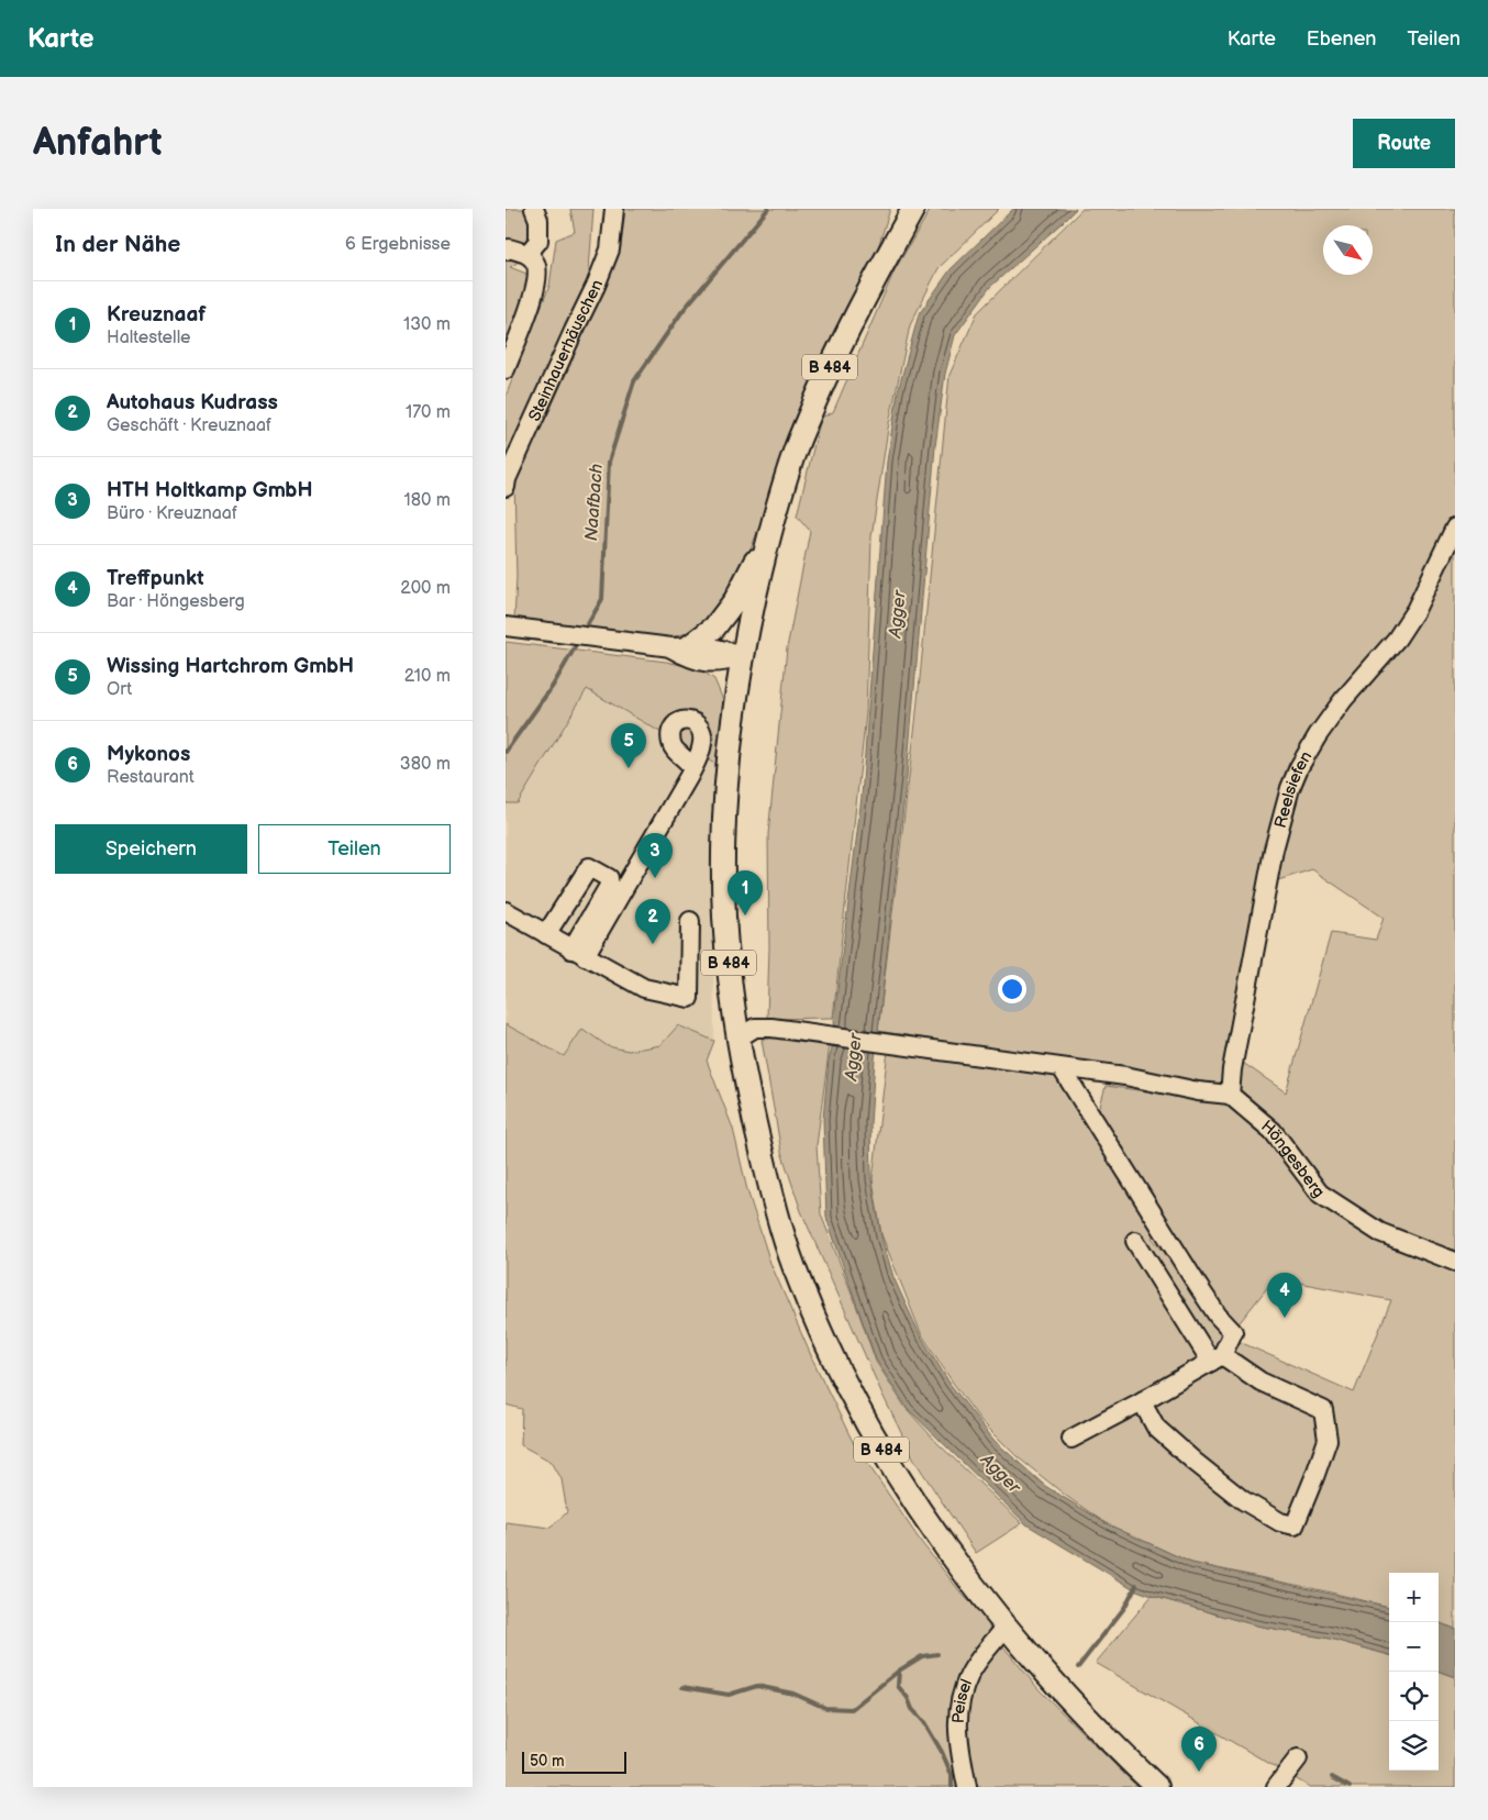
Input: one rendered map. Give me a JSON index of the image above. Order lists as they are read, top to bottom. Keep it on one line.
{"streets":{"main road":["B 484"],"street":["Steinhauerhäuschen","Reelsiefen","Höngesberg","Peisel"]},"crossings":[["B 484","Peisel"],["Reelsiefen","Höngesberg"]],"water":["Naafbach","Agger"],"scale_bar":"50 m","north":"bottom right","page":{"header":"Karte","nav":["Karte","Ebenen","Teilen"],"buttons":["Route",["Speichern","Teilen"]],"title":"Anfahrt","heading":["In der Nähe","6 Ergebnisse"],"list":[{"mark":"1","name":"Kreuznaaf","note":"Haltestelle","value":"130 m"},{"mark":"2","name":"Autohaus Kudrass","note":"Geschäft · Kreuznaaf","value":"170 m"},{"mark":"3","name":"HTH Holtkamp GmbH","note":"Büro · Kreuznaaf","value":"180 m"},{"mark":"4","name":"Treffpunkt","note":"Bar · Höngesberg","value":"200 m"},{"mark":"5","name":"Wissing Hartchrom GmbH","note":"Ort","value":"210 m"},{"mark":"6","name":"Mykonos","note":"Restaurant","value":"380 m"}],"pins":["5","3","1","2","4","6"],"map_buttons":["+","−"],"scale":"50 m"}}
